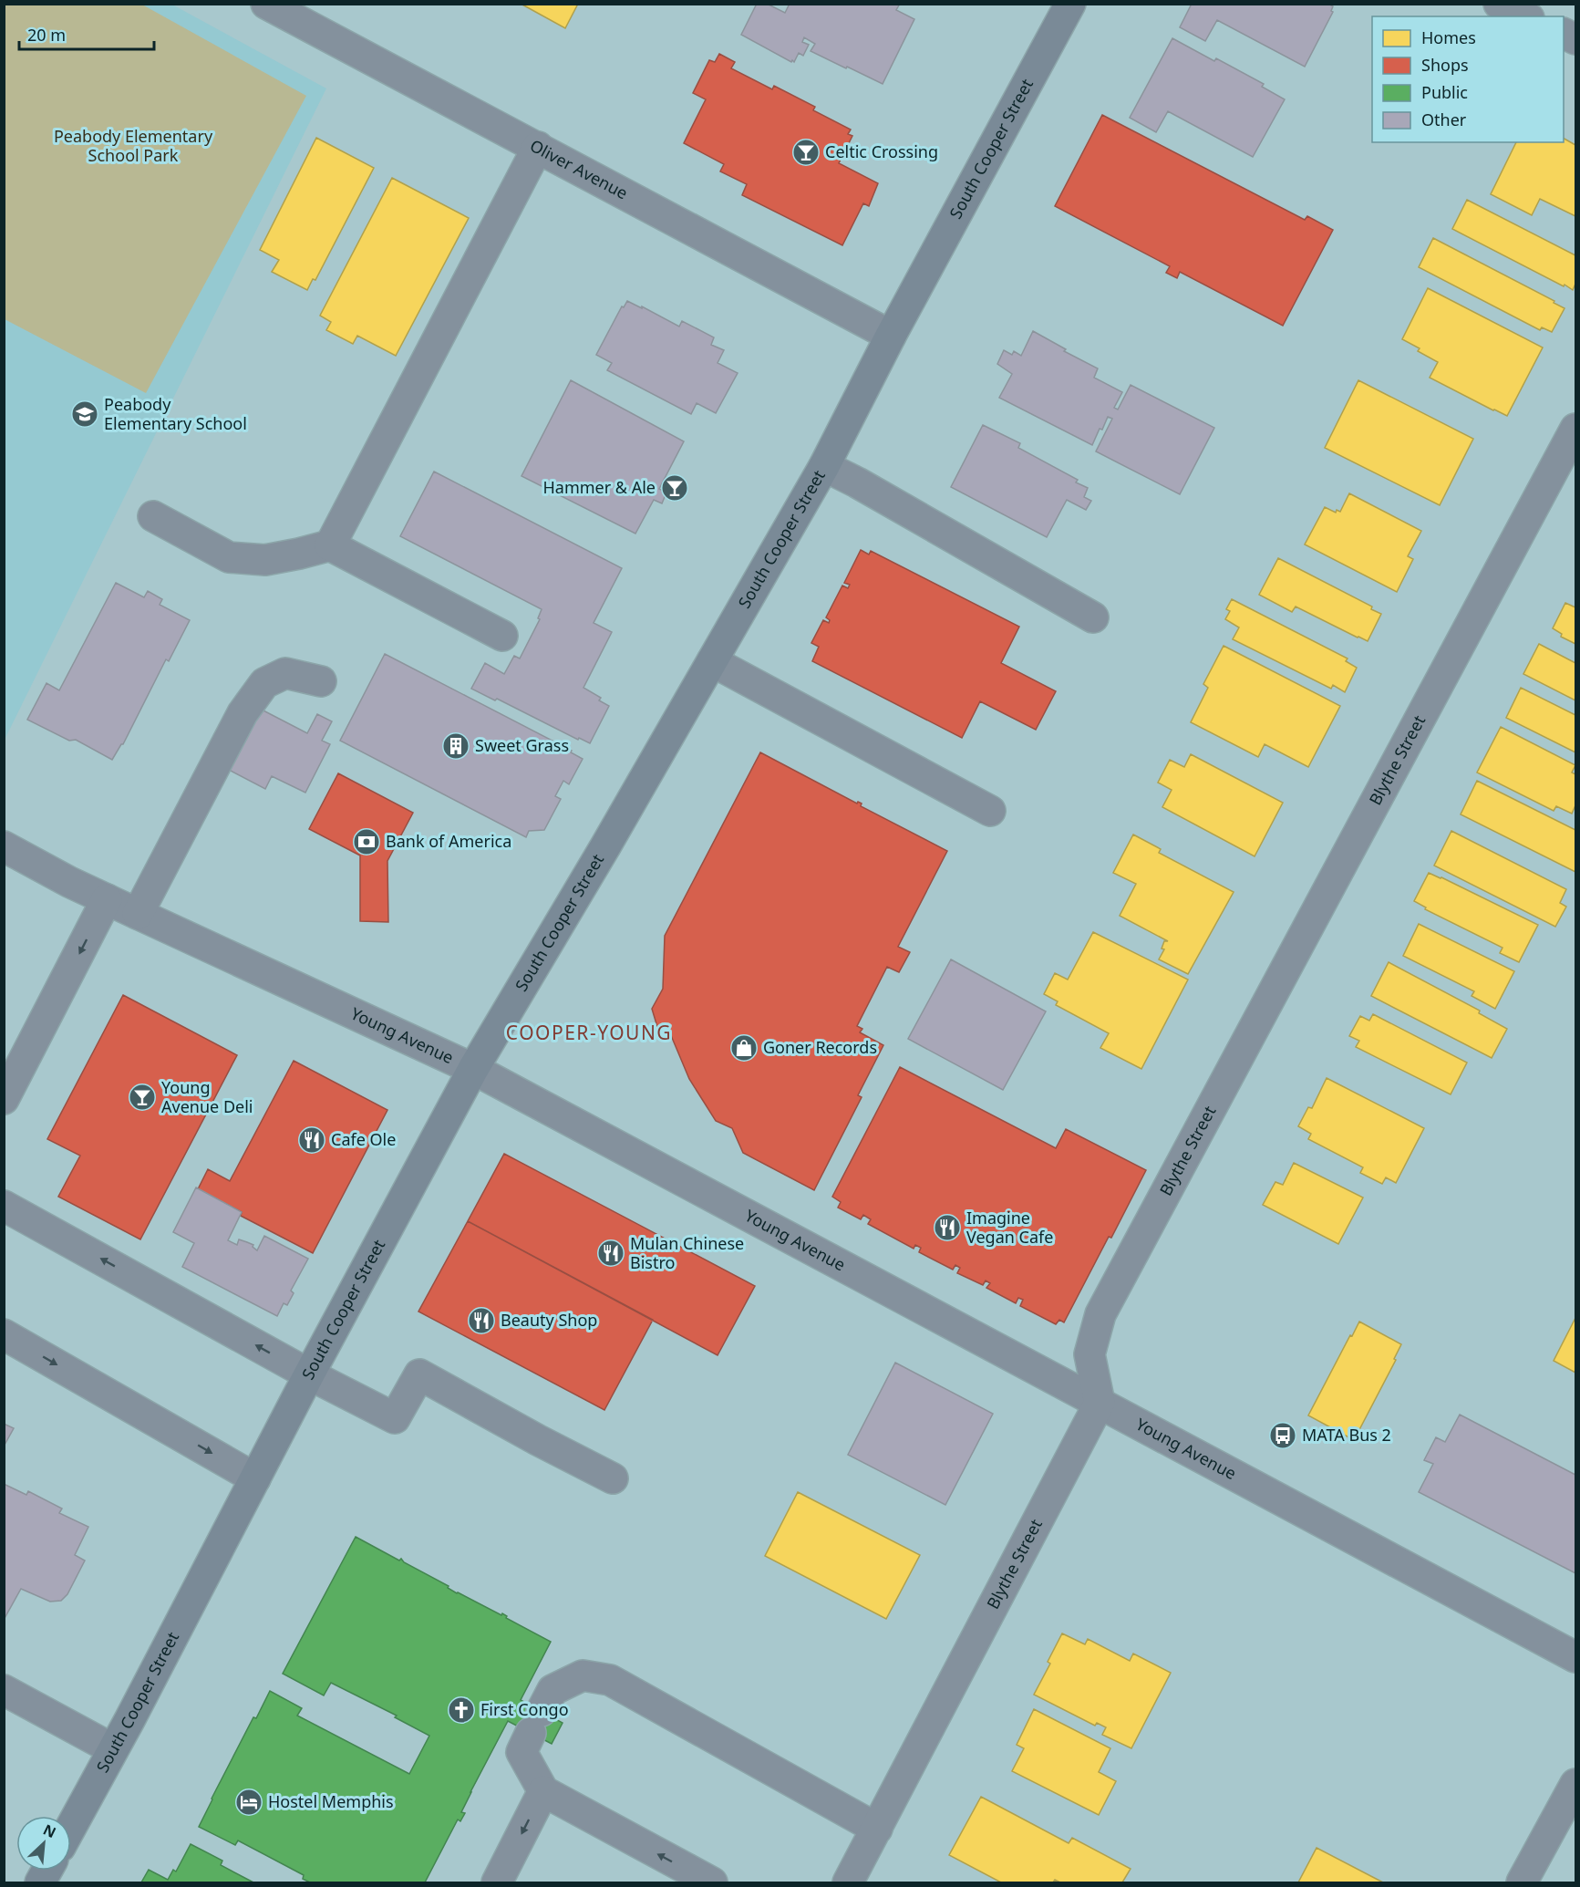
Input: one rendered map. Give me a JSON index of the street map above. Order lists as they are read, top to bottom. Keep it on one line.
{"streets":{"main road":["South Cooper Street"],"street":["Oliver Avenue","Blythe Street","Young Avenue"]},"crossings":[["South Cooper Street","Oliver Avenue"],["South Cooper Street","Young Avenue"],["Blythe Street","Young Avenue"]],"districts":["COOPER-YOUNG"],"parks":["Peabody Elementary School Park"],"places":{"bar":["Celtic Crossing","Hammer & Ale","Young Avenue Deli"],"school or university":["Peabody Elementary School"],"building":["Sweet Grass"],"bank":["Bank of America"],"shop":["Goner Records"],"restaurant":["Cafe Ole","Imagine Vegan Cafe","Mulan Chinese Bistro","Beauty Shop"],"bus stop":["MATA Bus 2"],"church":["First Congo"],"hotel":["Hostel Memphis"]},"legend":["Homes","Shops","Public","Other"],"scale_bar":"20 m","north":"top right"}
